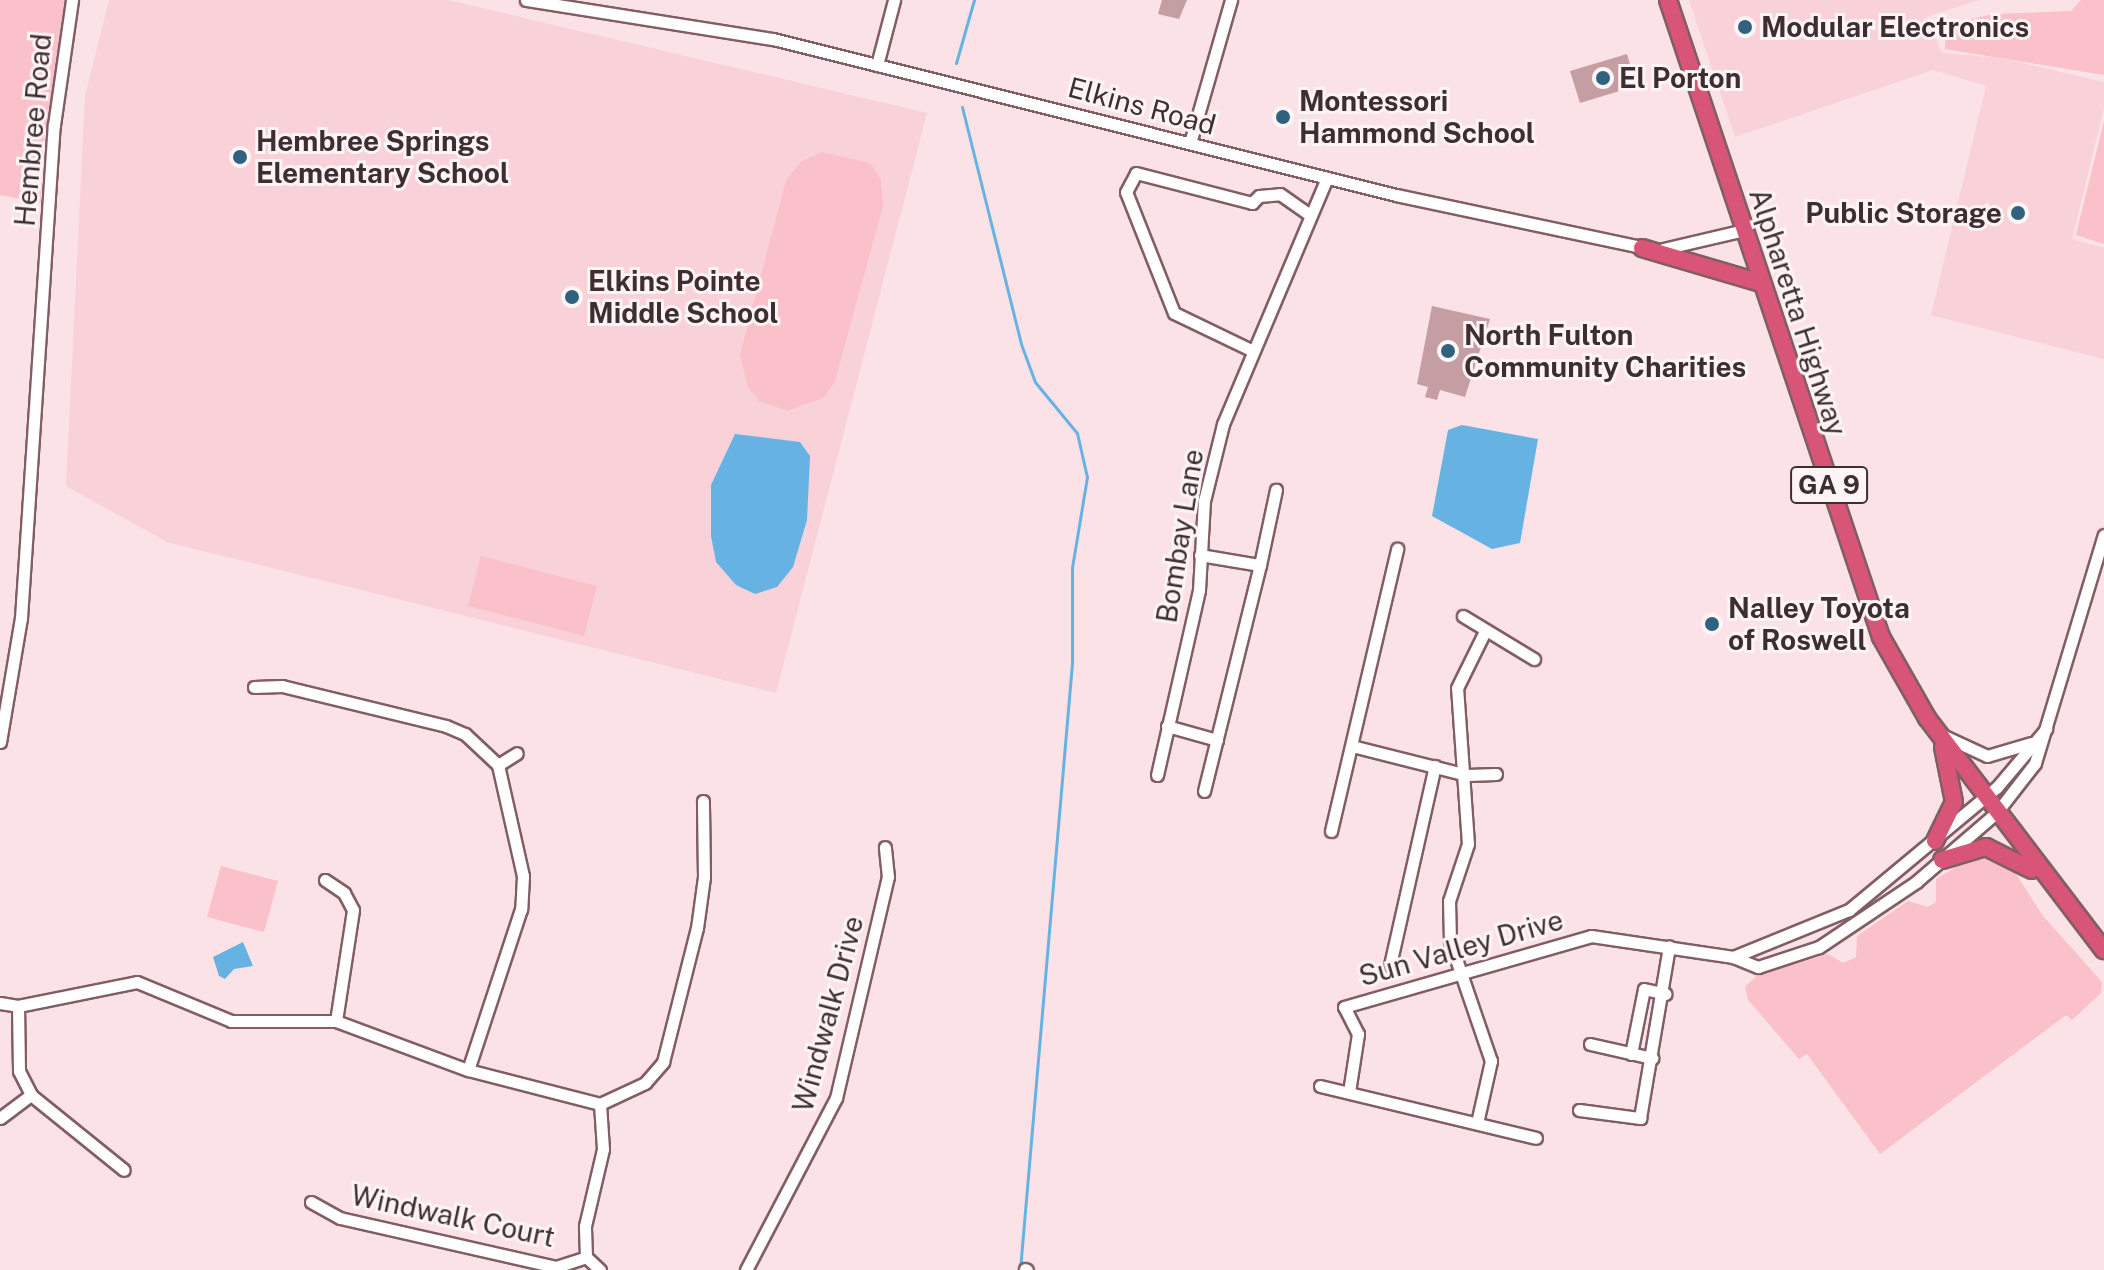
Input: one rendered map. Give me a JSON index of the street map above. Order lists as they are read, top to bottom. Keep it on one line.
{"streets":{"highway":["Alpharetta Highway","GA 9"],"street":["Elkins Road","Hembree Road","Bombay Lane","Sun Valley Drive","Windwalk Drive","Windwalk Court"]},"crossings":[["Elkins Road","Alpharetta Highway"],["Elkins Road","Bombay Lane"],["Alpharetta Highway","Sun Valley Drive"]],"places":["Modular Electronics","El Porton","Montessori Hammond School","Hembree Springs Elementary School","Public Storage","Elkins Pointe Middle School","North Fulton Community Charities","Nalley Toyota of Roswell"]}
